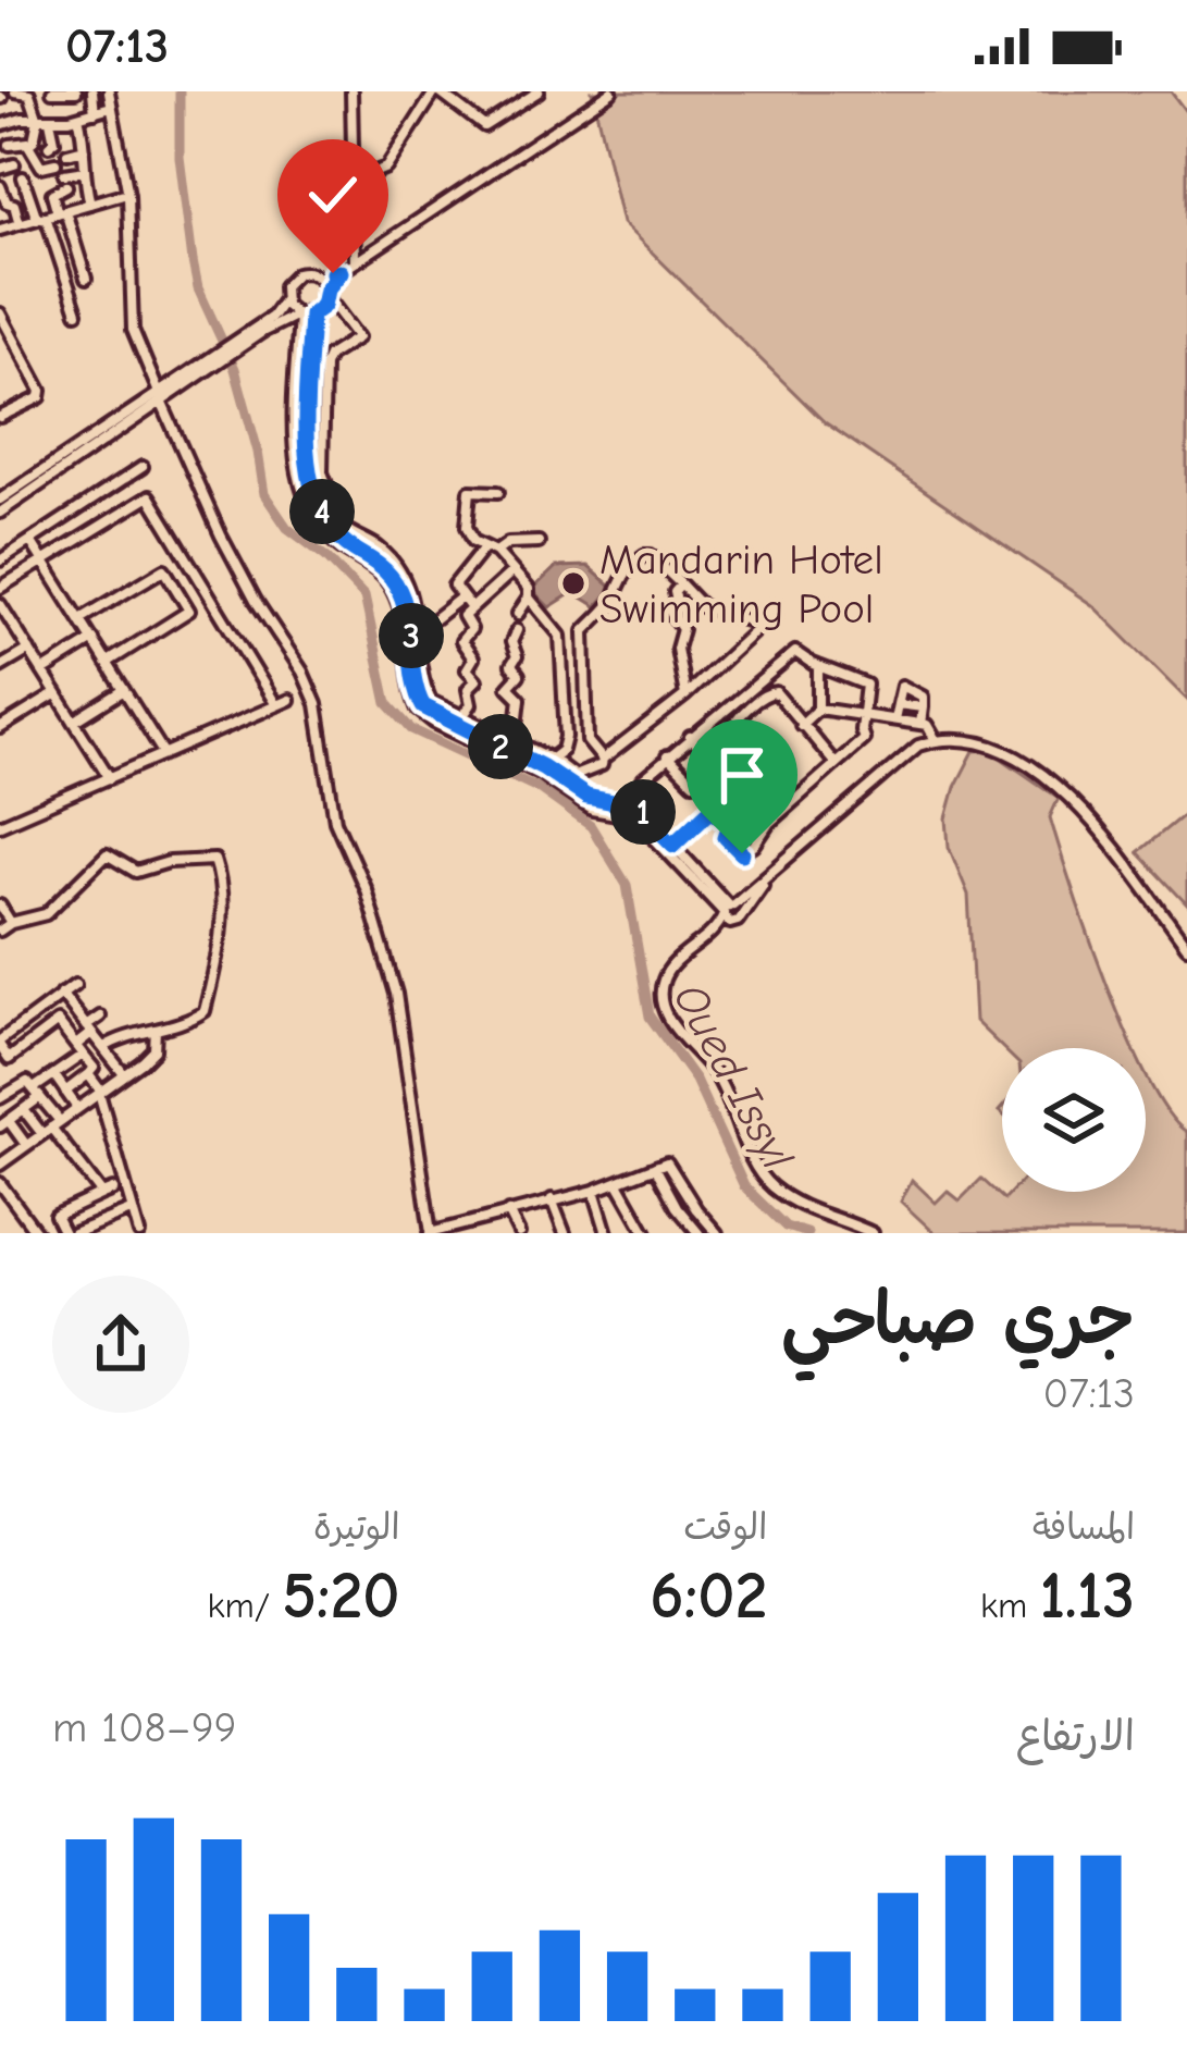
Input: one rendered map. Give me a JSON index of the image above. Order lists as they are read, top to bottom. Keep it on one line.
{"water":["Oued Issyl"],"places":["Mandarin Hotel Swimming Pool"],"page":{"status":"07:13","pins":["4","3","2","1"],"heading":["جري صباحي","07:13"],"stats":[["المسافة","1.13 km"],["الوقت","6:02"],["الوتيرة","5:20 /km"]],"chart":["الارتفاع","99–108 m"]}}
